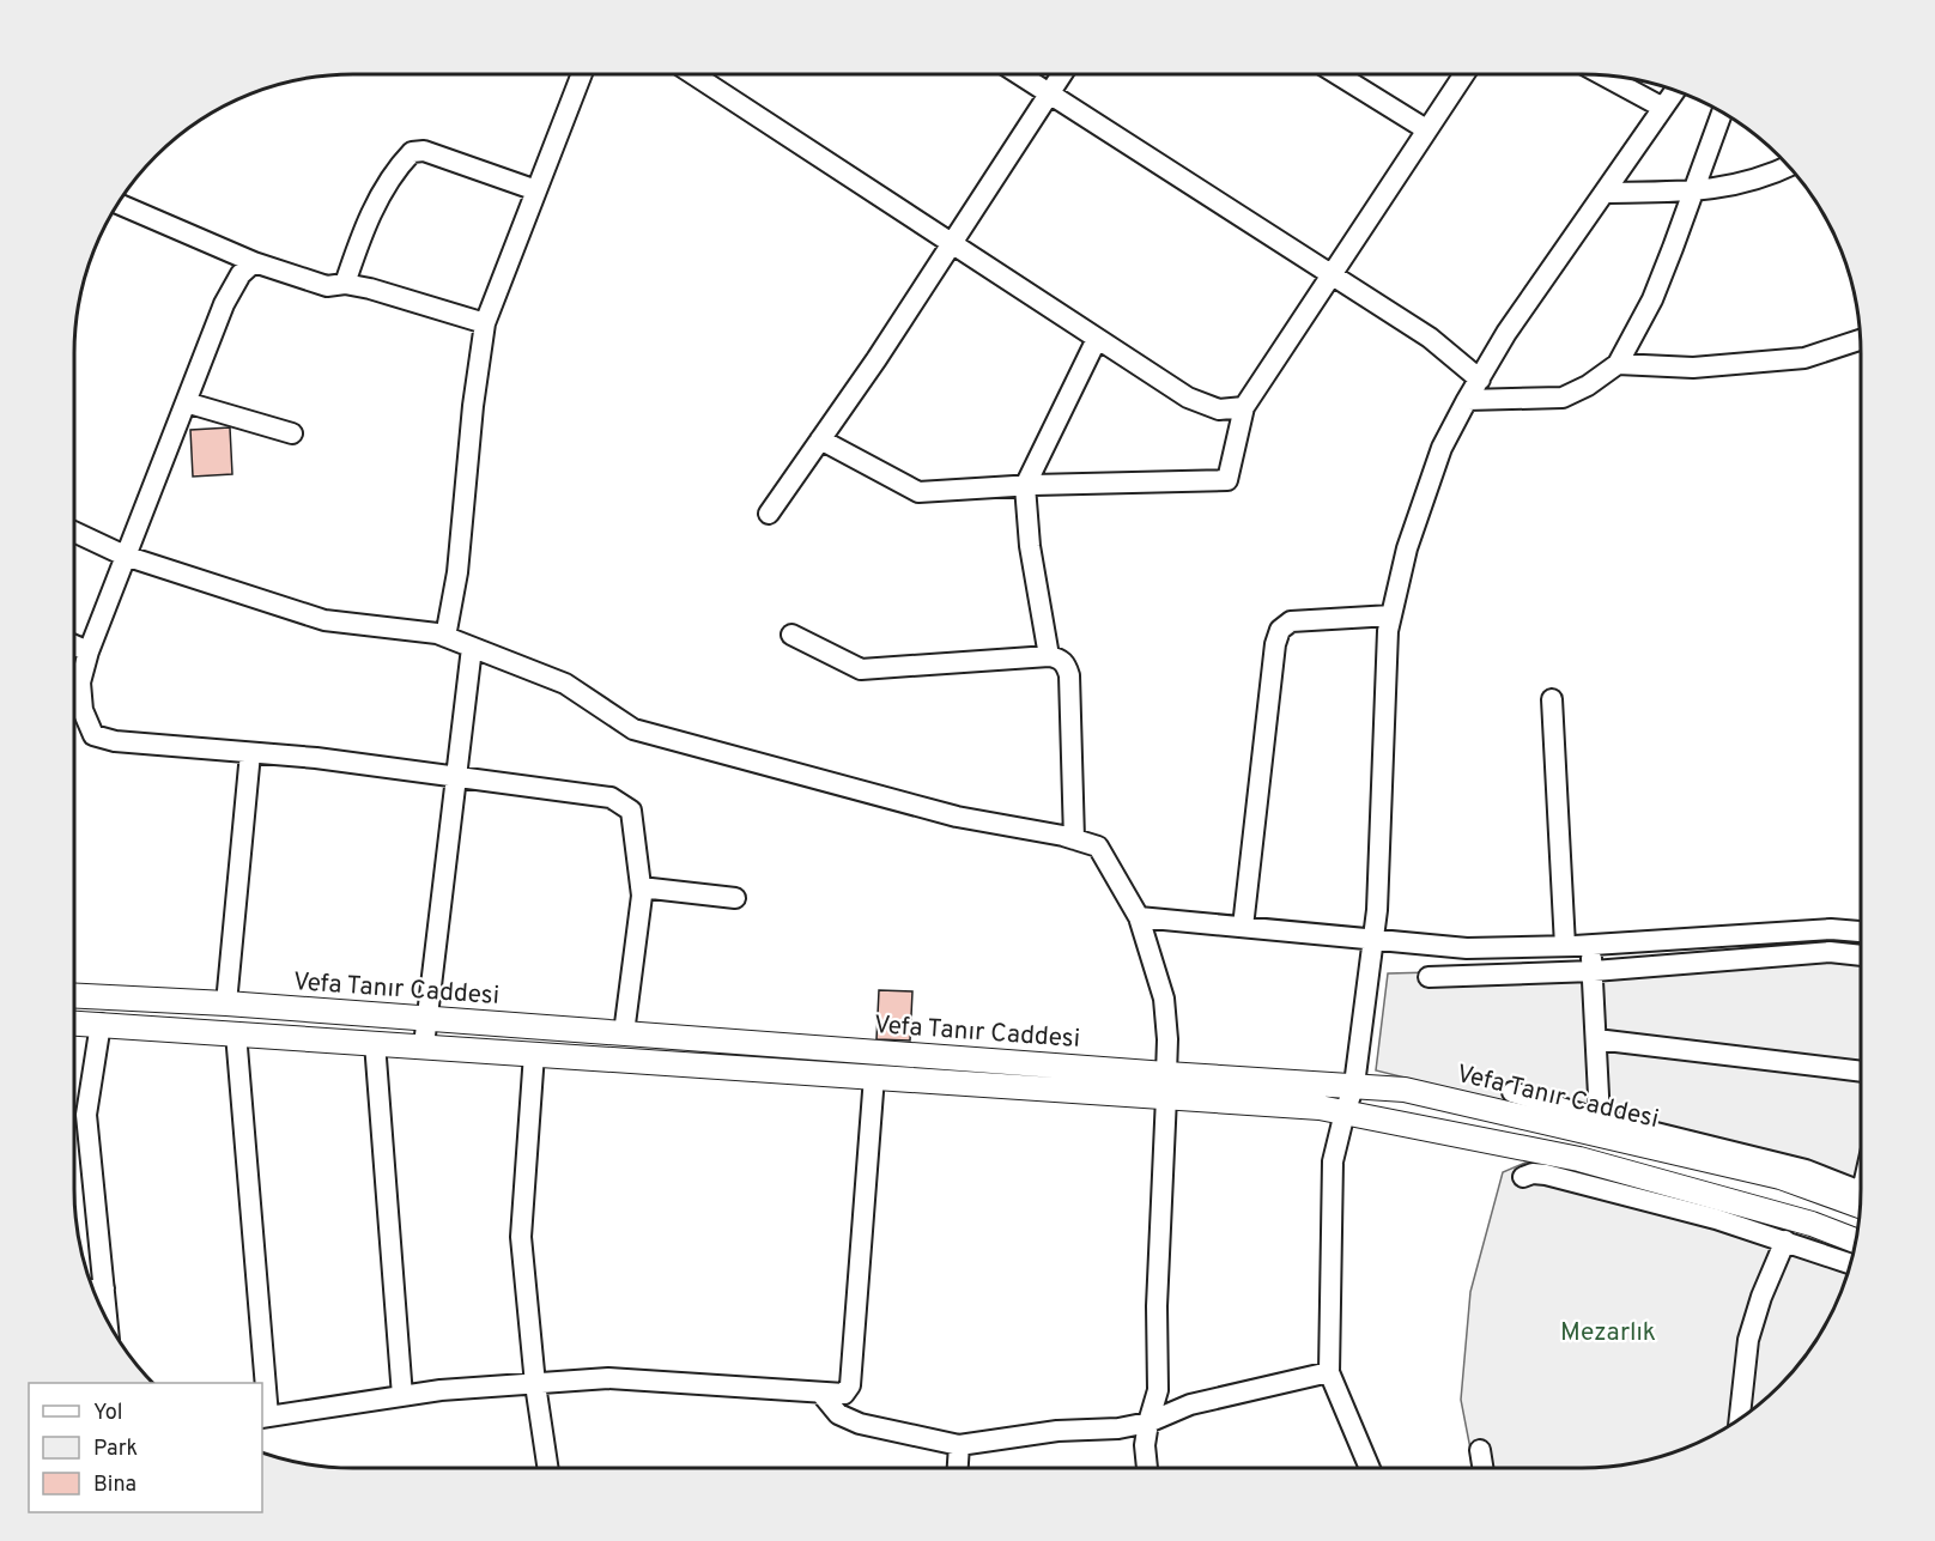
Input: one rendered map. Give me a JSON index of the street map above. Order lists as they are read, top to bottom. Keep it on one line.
{"streets":{"main road":["Vefa Tanır Caddesi"]},"parks":["Mezarlık"],"legend":["Yol","Park","Bina"]}
